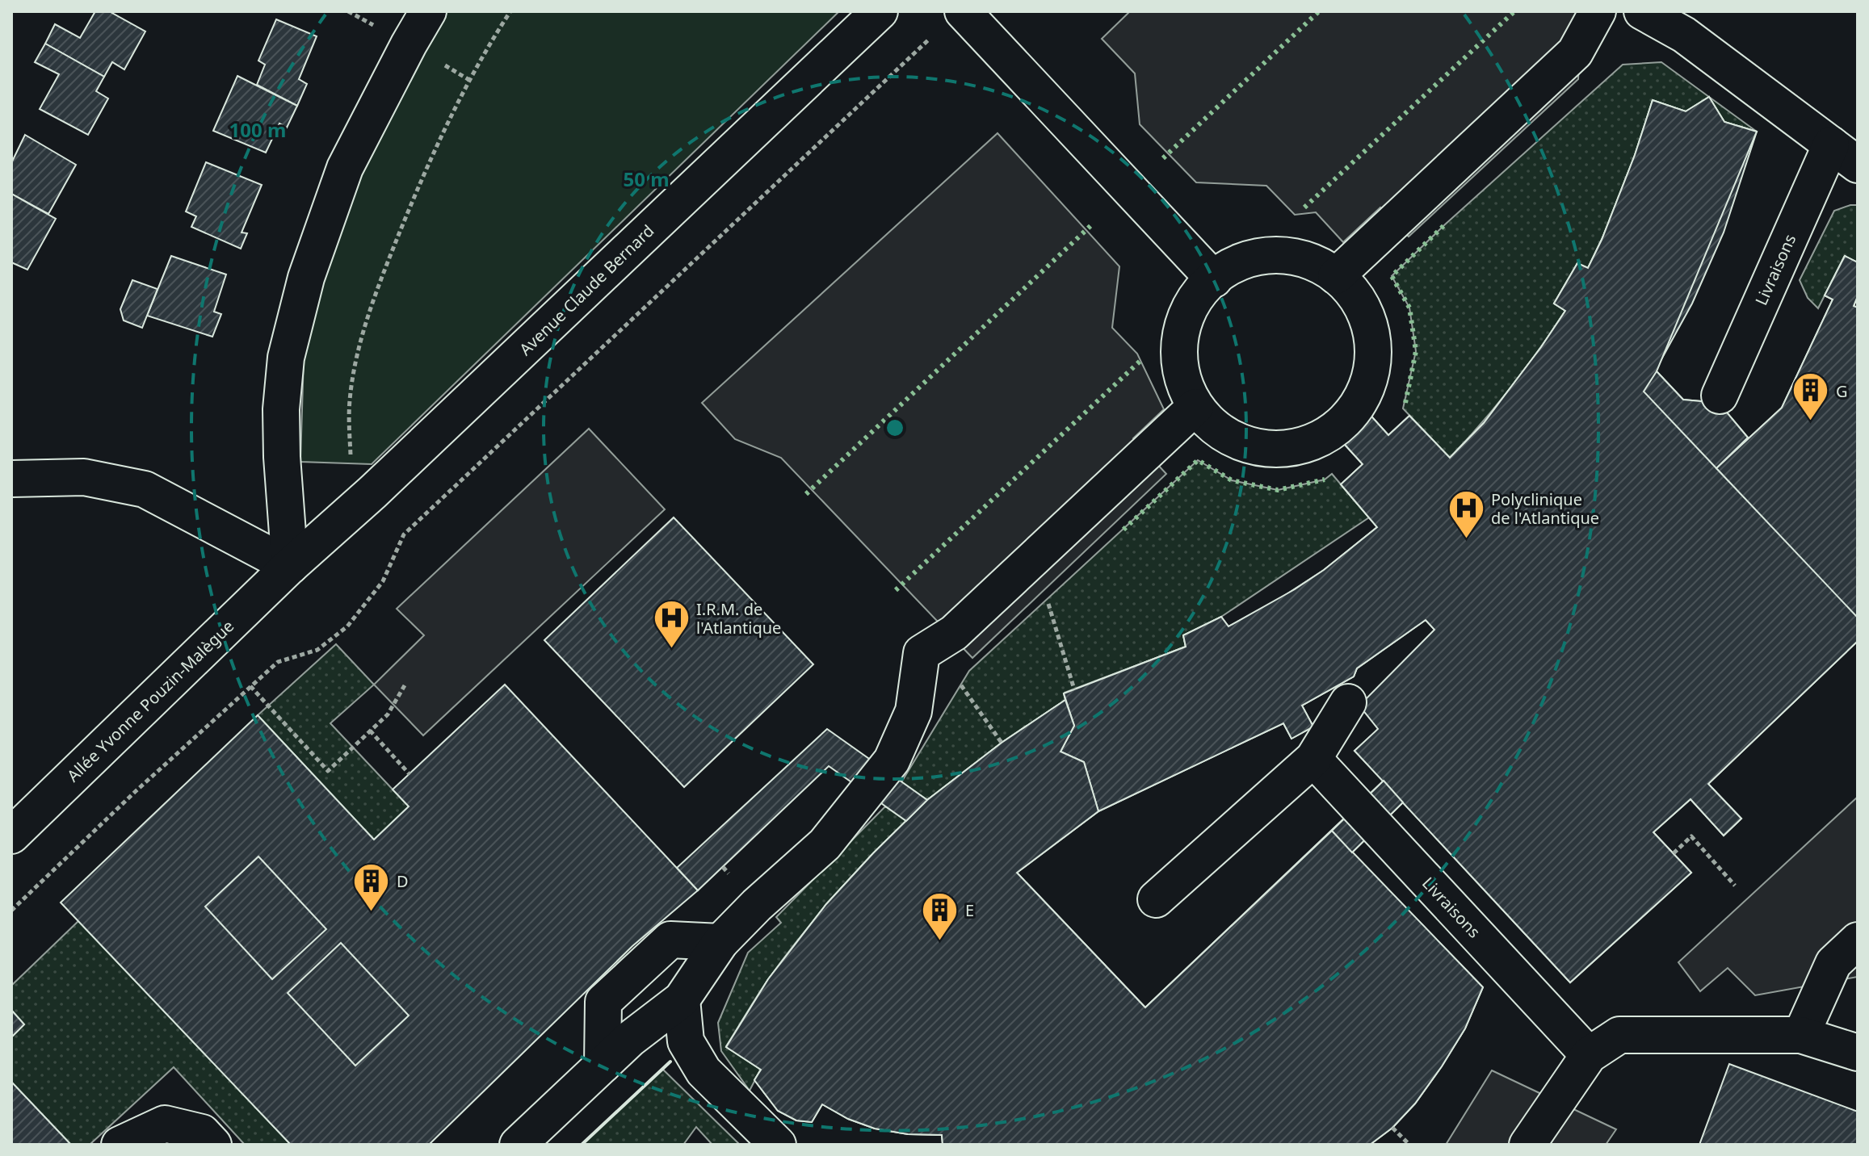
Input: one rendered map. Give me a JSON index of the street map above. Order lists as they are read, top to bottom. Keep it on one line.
{"streets":{"street":["Livraisons","Avenue Claude Bernard","Allée Yvonne Pouzin-Malègue"]},"crossings":[["Avenue Claude Bernard","Allée Yvonne Pouzin-Malègue"]],"places":{"building":["G","D","E"],"hospital":["Polyclinique de l'Atlantique","I.R.M. de l'Atlantique"]},"rings":["100 m","50 m"]}
